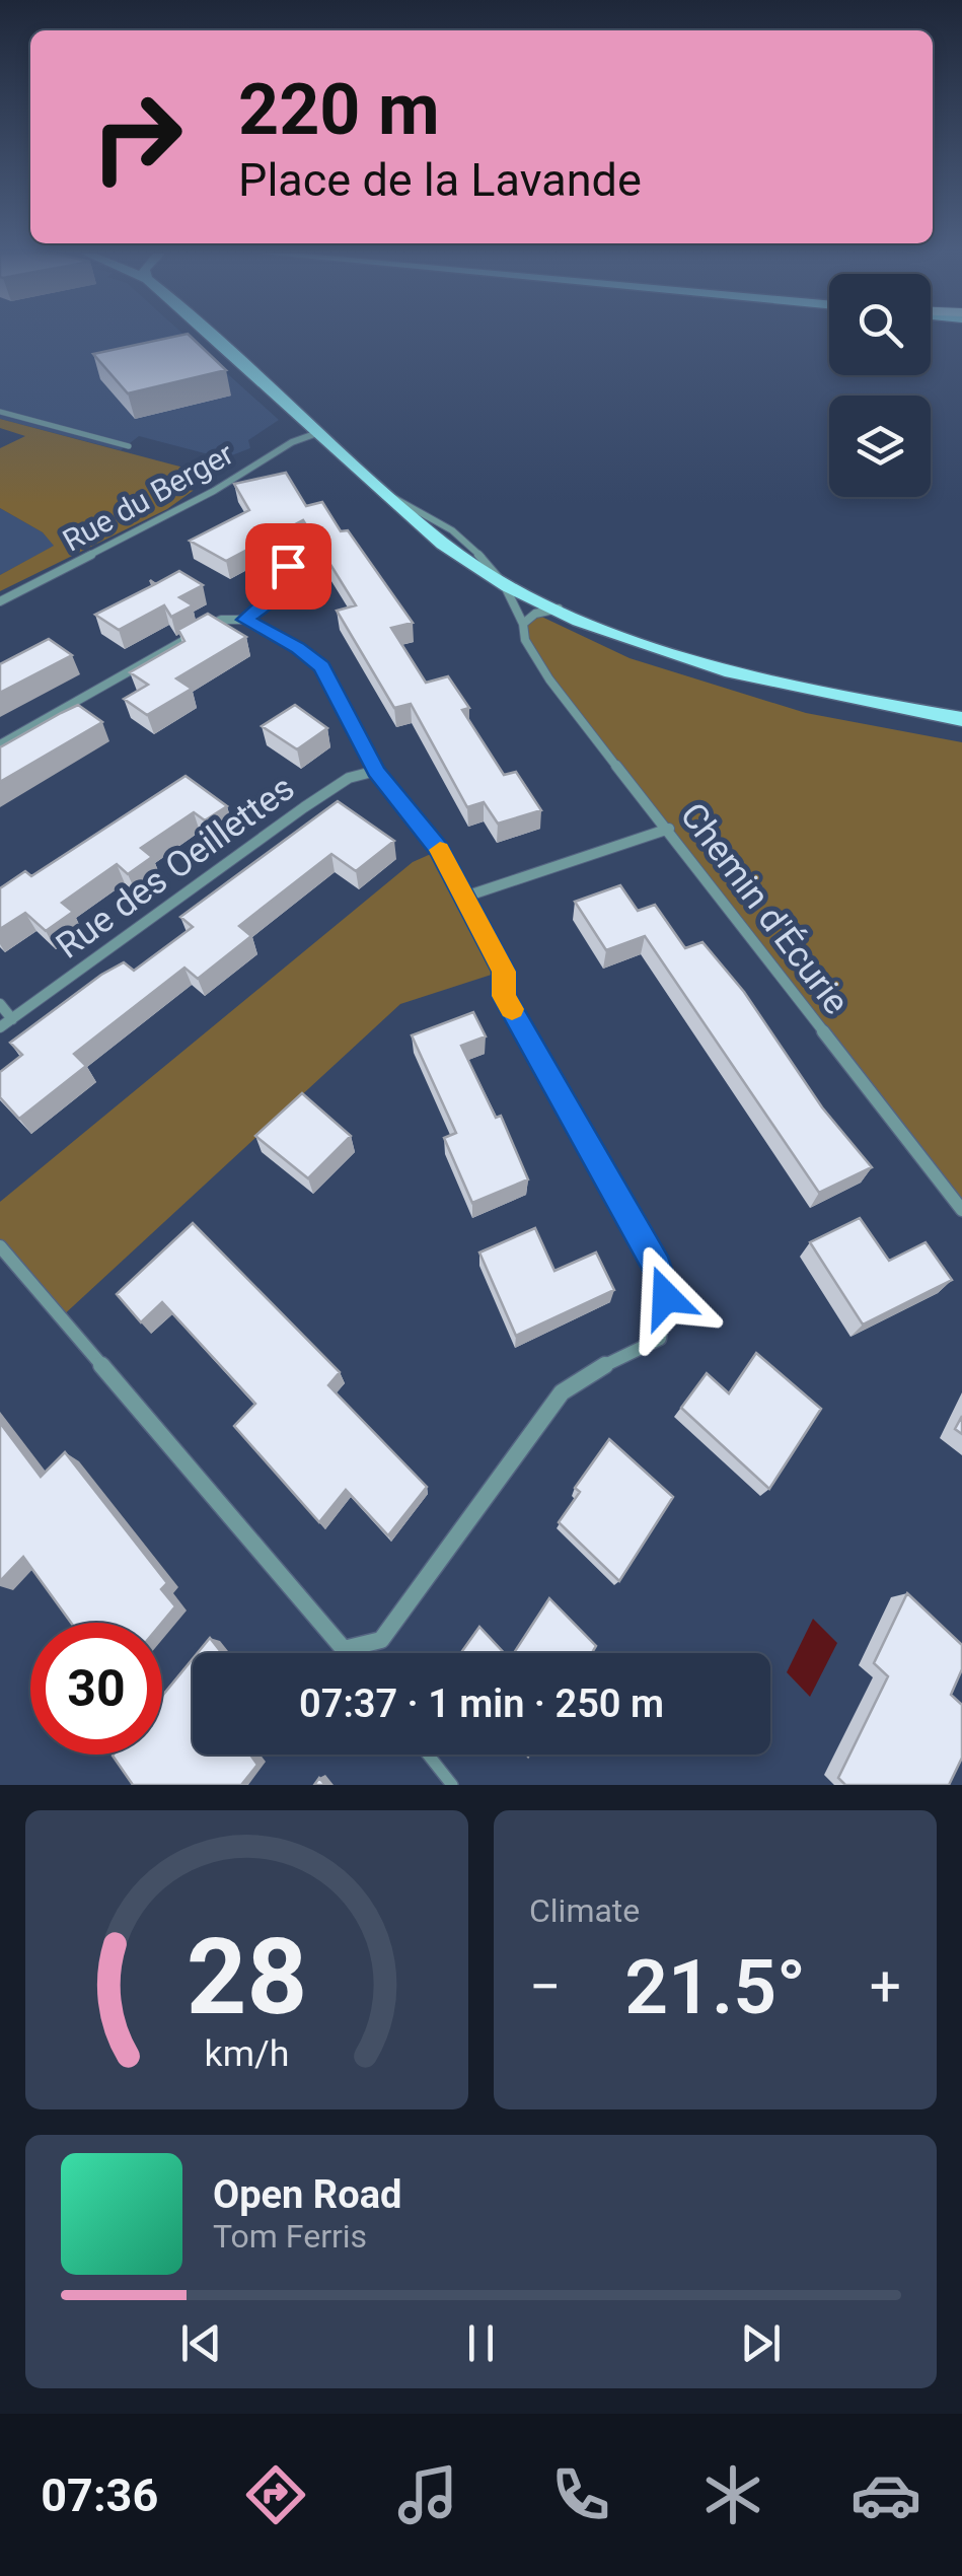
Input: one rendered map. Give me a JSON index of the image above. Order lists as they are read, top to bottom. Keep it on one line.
{"streets":{"street":["Rue du Berger","Rue des Oeillettes","Chemin d'Écurie"]},"page":{"turn":["220 m","Place de la Lavande"],"limit":"30","trip":"07:37 · 1 min · 250 m","tile":"Climate","heat":["−","21.5°","+"],"song":["Open Road","Tom Ferris"],"tabs":"07:36","gauge":["28","km/h"]}}
